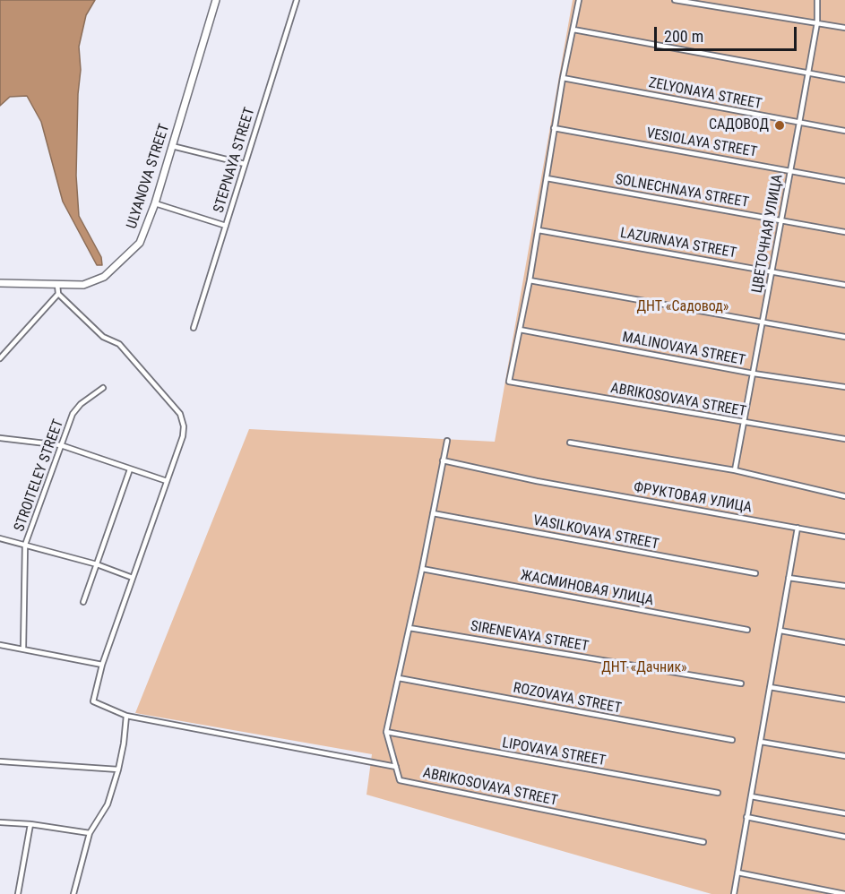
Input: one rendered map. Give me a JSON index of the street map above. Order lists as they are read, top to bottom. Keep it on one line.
{"streets":{"street":["ZELYONAYA STREET","VESIOLAYA STREET","STEPNAYA STREET","ULYANOVA STREET","SOLNECHNAYA STREET","ЦВЕТОЧНАЯ УЛИЦА","LAZURNAYA STREET","MALINOVAYA STREET","ABRIKOSOVAYA STREET","STROITELEY STREET","VASILKOVAYA STREET","ЖАСМИНОВАЯ УЛИЦА","SIRENEVAYA STREET","ROZOVAYA STREET","LIPOVAYA STREET"]},"crossings":[["ZELYONAYA STREET","ЦВЕТОЧНАЯ УЛИЦА"],["VESIOLAYA STREET","ЦВЕТОЧНАЯ УЛИЦА"],["SOLNECHNAYA STREET","ЦВЕТОЧНАЯ УЛИЦА"],["ЦВЕТОЧНАЯ УЛИЦА","LAZURNAYA STREET"],["ЦВЕТОЧНАЯ УЛИЦА","MALINOVAYA STREET"],["ЦВЕТОЧНАЯ УЛИЦА","ABRIKOSOVAYA STREET"],["MALINOVAYA STREET","ABRIKOSOVAYA STREET"]],"parks":["ДНТ «Садовод»","ДНТ «Дачник»"],"places":["САДОВОД"],"scale_bar":"200 m"}
